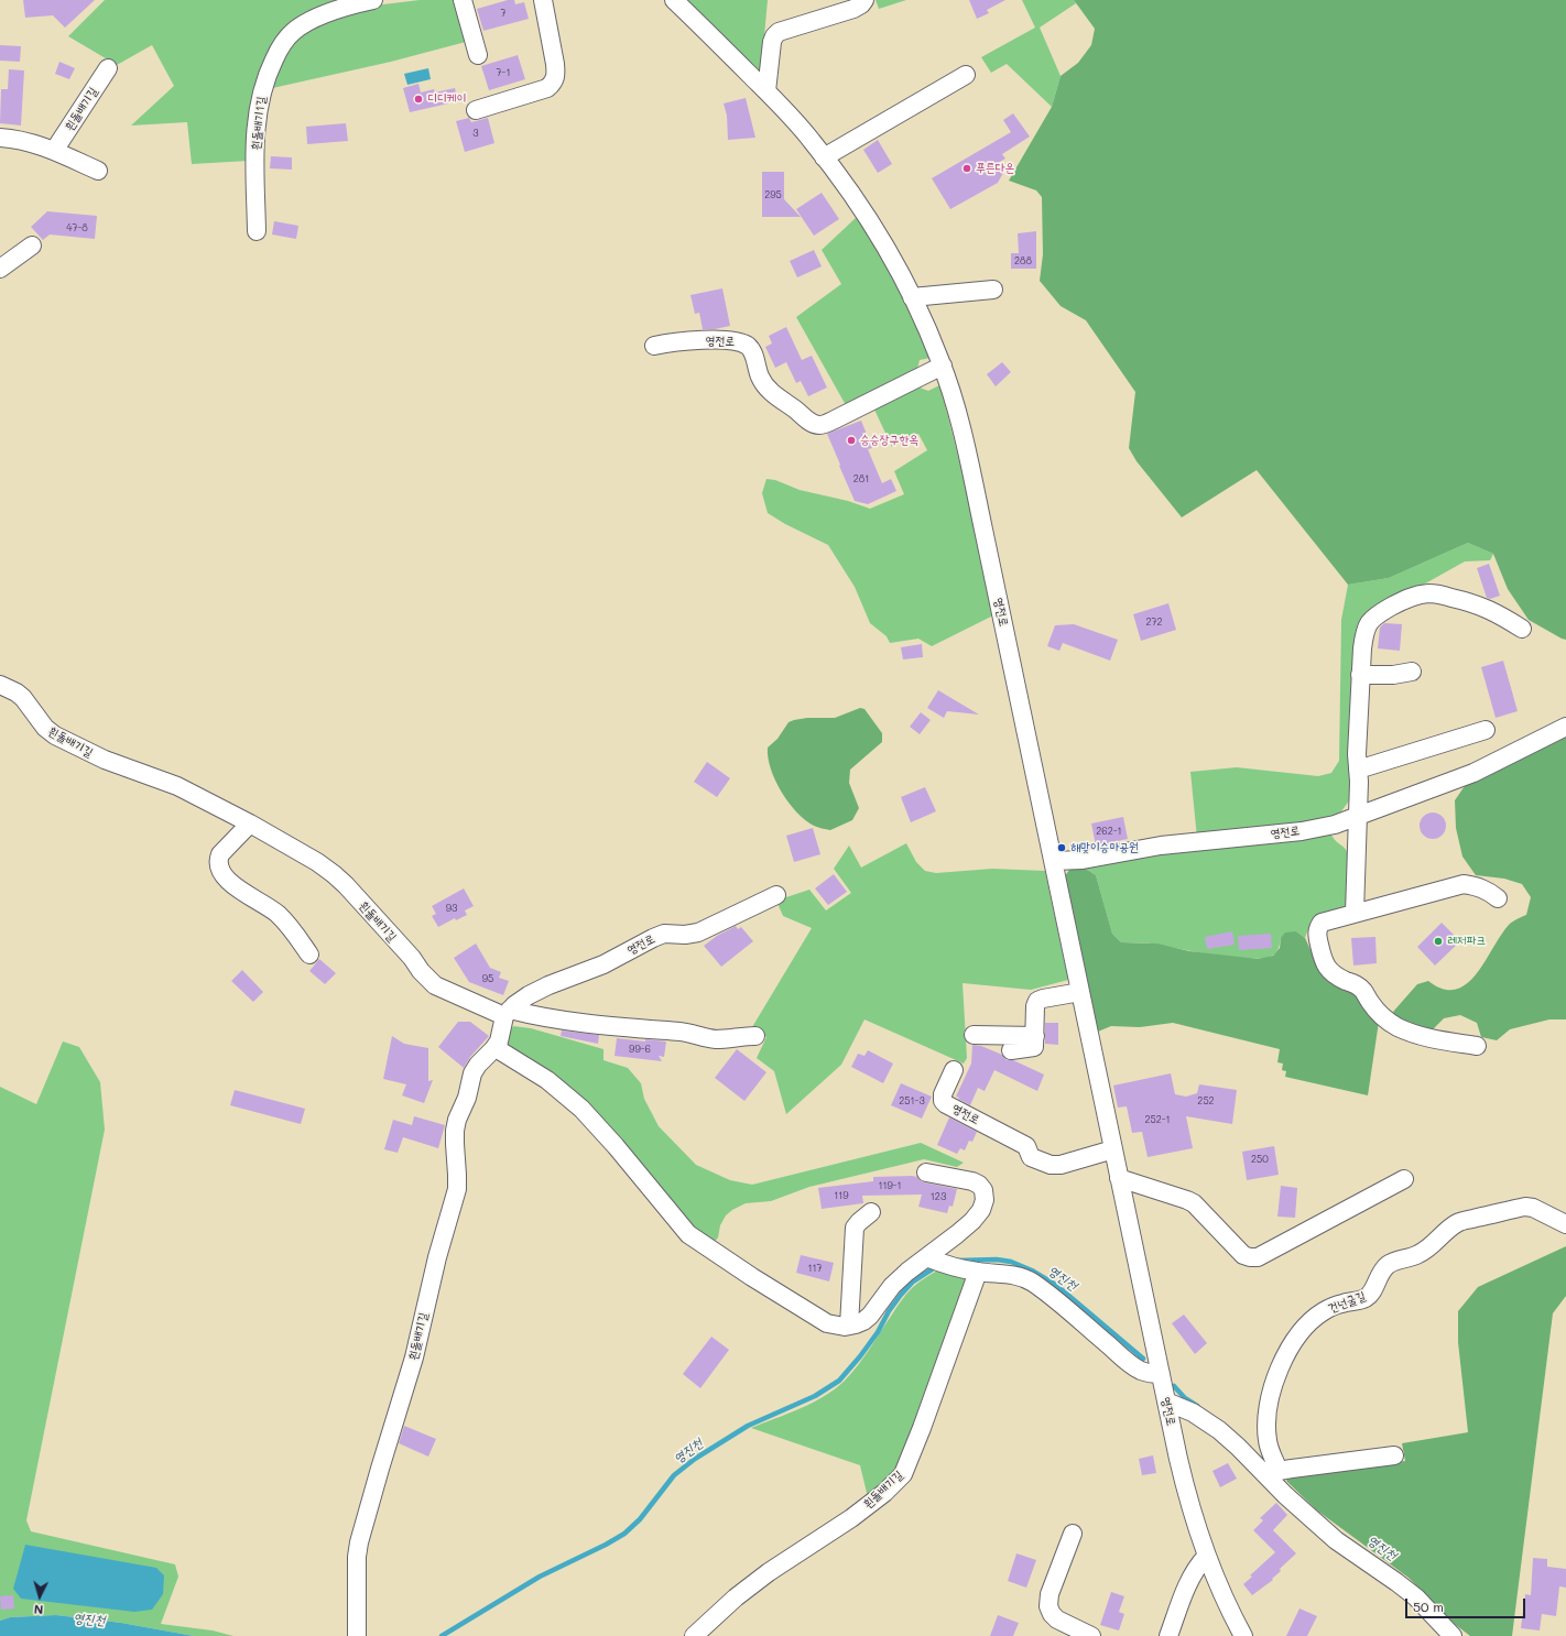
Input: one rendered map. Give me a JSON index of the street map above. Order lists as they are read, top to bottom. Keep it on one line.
{"streets":{"street":["흰돌배기길","흰돌배기1길","영전로","건넌굴길"]},"crossings":[["흰돌배기길","영전로"],["영전로","건넌굴길"]],"water":["영진천"],"places":["디디케이","푸른다온","승승장구한옥","해맞이승마공원","레저파크"],"house_numbers":["7","7-1","3","295","47-8","288","281","272","262-1","93","95","99-6","251-3","252","252-1","250","119-1","119","123","117"],"scale_bar":"50 m","north":"bottom"}
